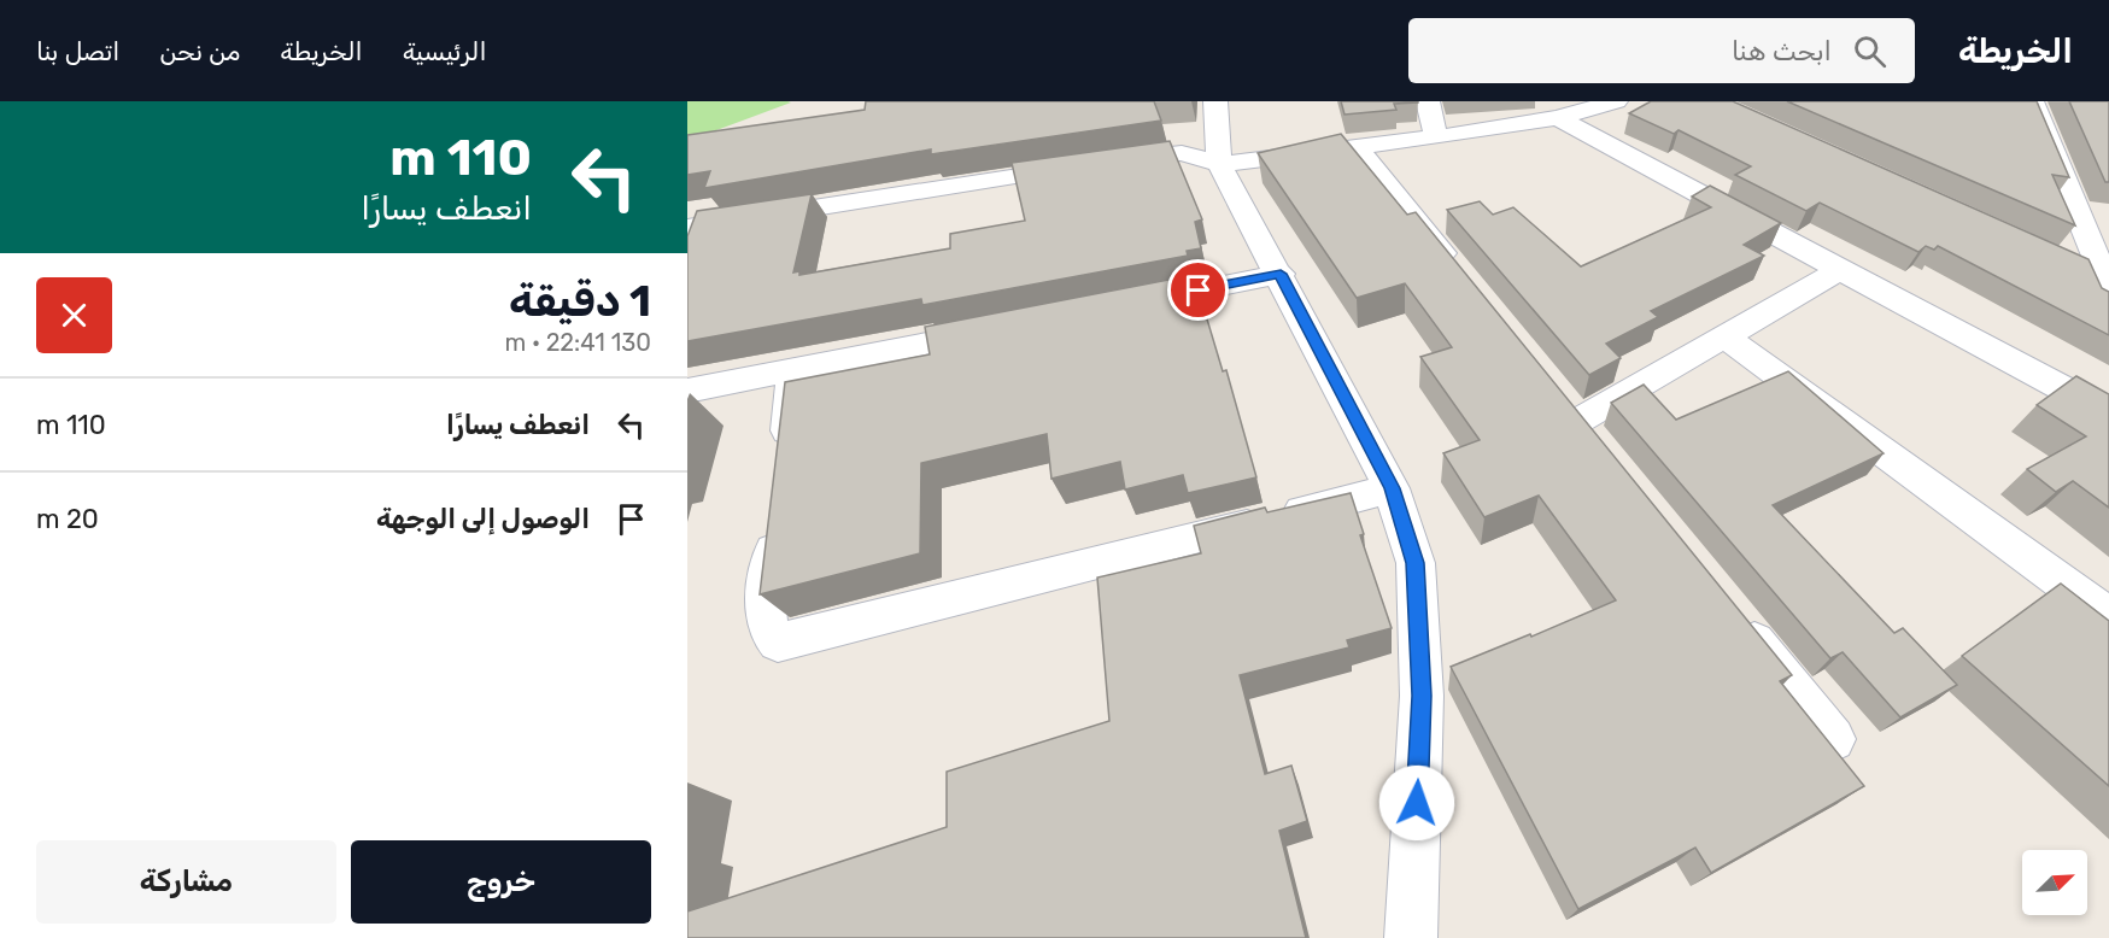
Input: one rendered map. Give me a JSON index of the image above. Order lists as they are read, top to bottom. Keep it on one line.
{"north":"top right","page":{"header":"الخريطة","search":"ابحث هنا","nav":["الرئيسية","الخريطة","من نحن","اتصل بنا"],"turn":["110 m","انعطف يسارًا"],"heading":["1 دقيقة","130 m · 22:41"],"list":[{"name":"انعطف يسارًا","value":"110 m"},{"name":"الوصول إلى الوجهة","value":"20 m"}],"buttons":["خروج","مشاركة"]}}
